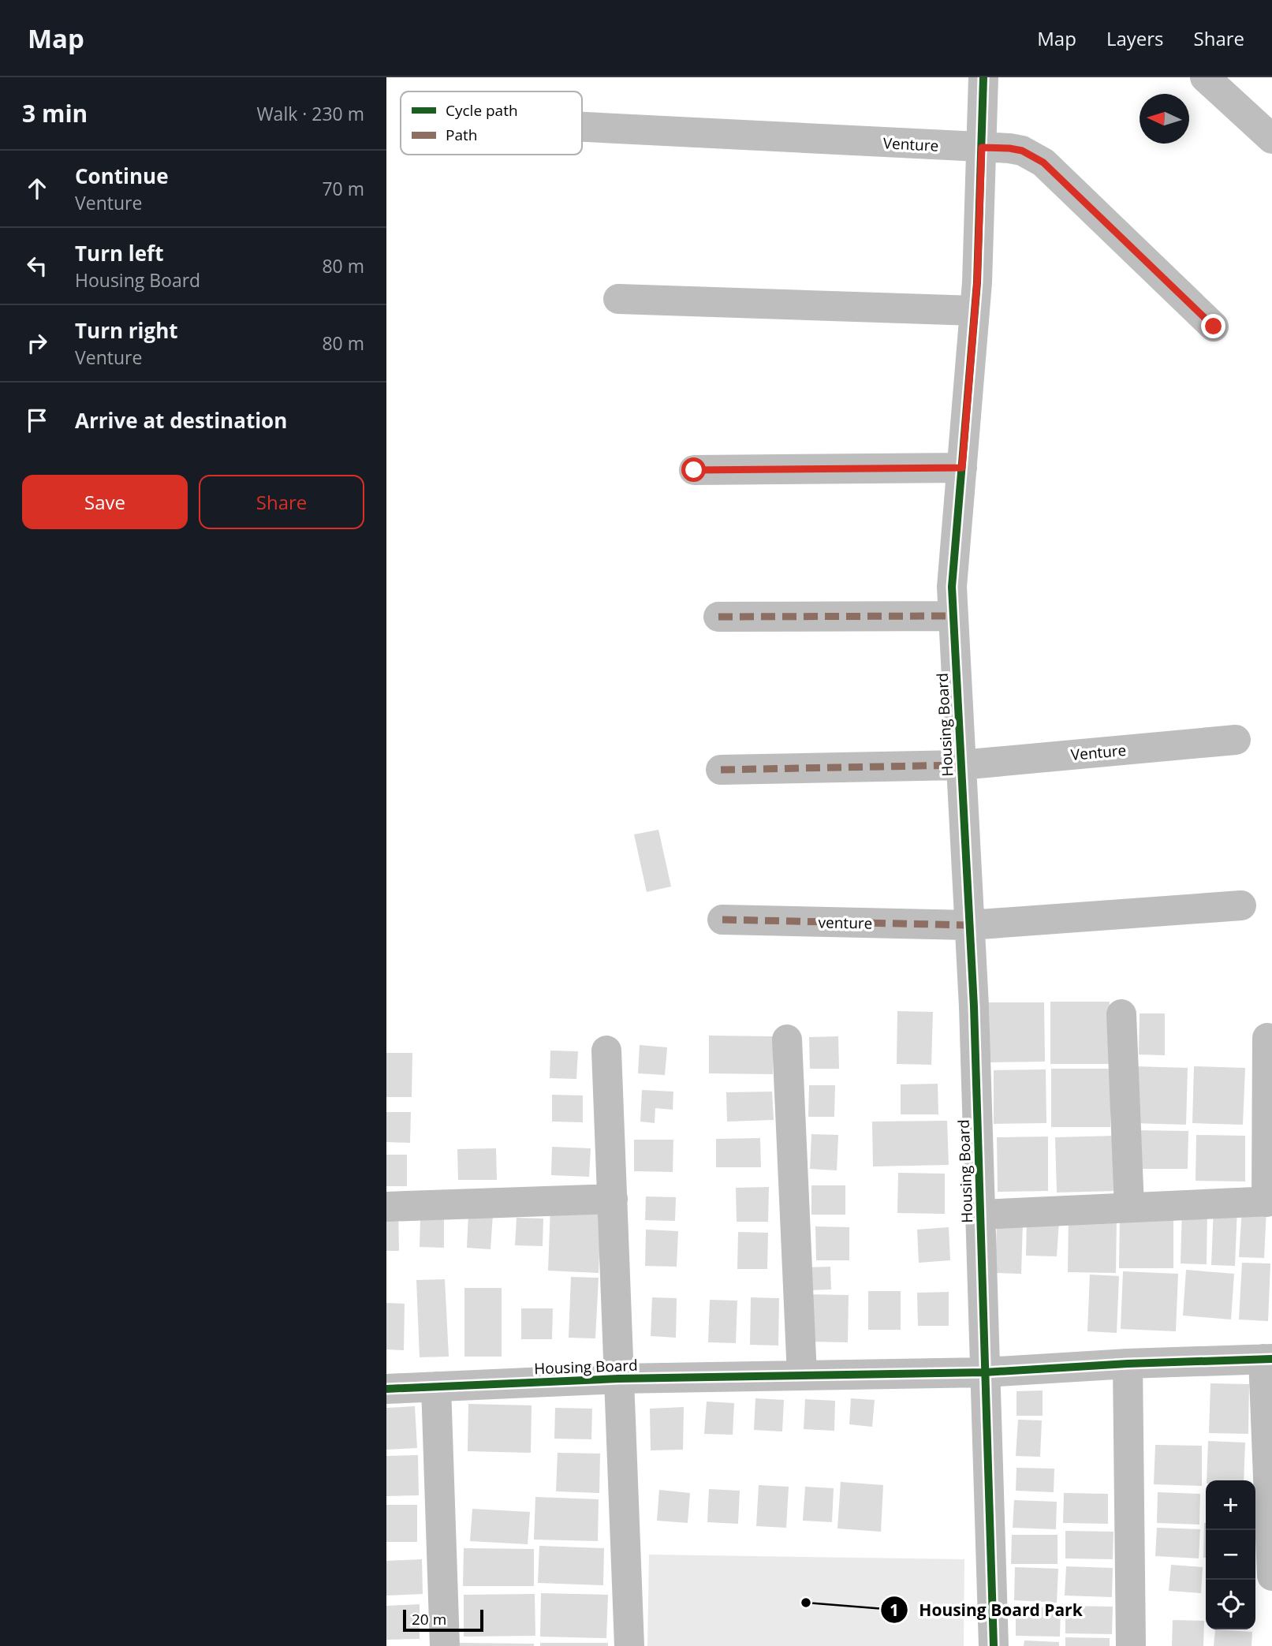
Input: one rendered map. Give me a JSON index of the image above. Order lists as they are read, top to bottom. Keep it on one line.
{"streets":{"street":["Venture","Housing Board","venture"]},"crossings":[["Venture","Housing Board"],["Housing Board","venture"]],"places":["Housing Board Park"],"legend":["Cycle path","Path"],"scale_bar":"20 m","north":"left","page":{"header":"Map","nav":["Map","Layers","Share"],"heading":["3 min","Walk · 230 m"],"list":[["Continue","Venture","70 m"],["Turn left","Housing Board","80 m"],["Turn right","Venture","80 m"],"Arrive at destination"],"buttons":["Save","Share"],"map_buttons":["+","−"],"scale":"20 m"}}
